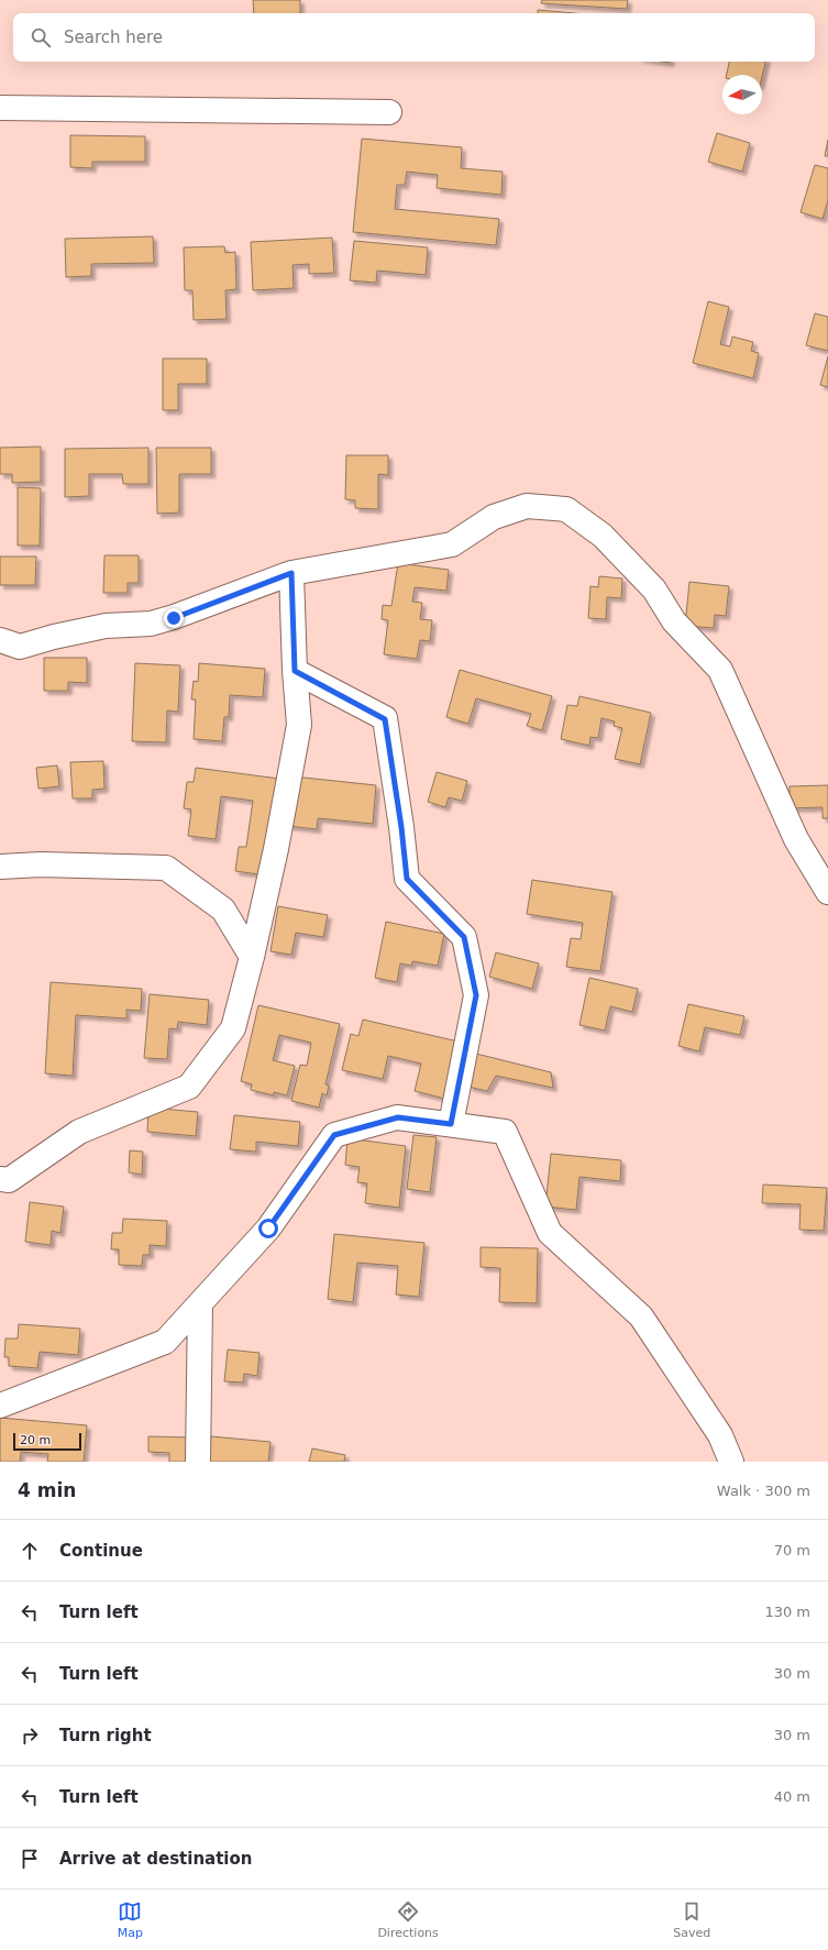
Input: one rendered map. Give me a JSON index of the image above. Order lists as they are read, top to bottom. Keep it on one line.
{"scale_bar":"20 m","north":"left","page":{"search":"Search here","scale":"20 m","heading":["4 min","Walk · 300 m"],"list":[["Continue","70 m"],["Turn left","130 m"],["Turn left","30 m"],["Turn right","30 m"],["Turn left","40 m"],"Arrive at destination"],"nav":["Map","Directions","Saved"]}}
